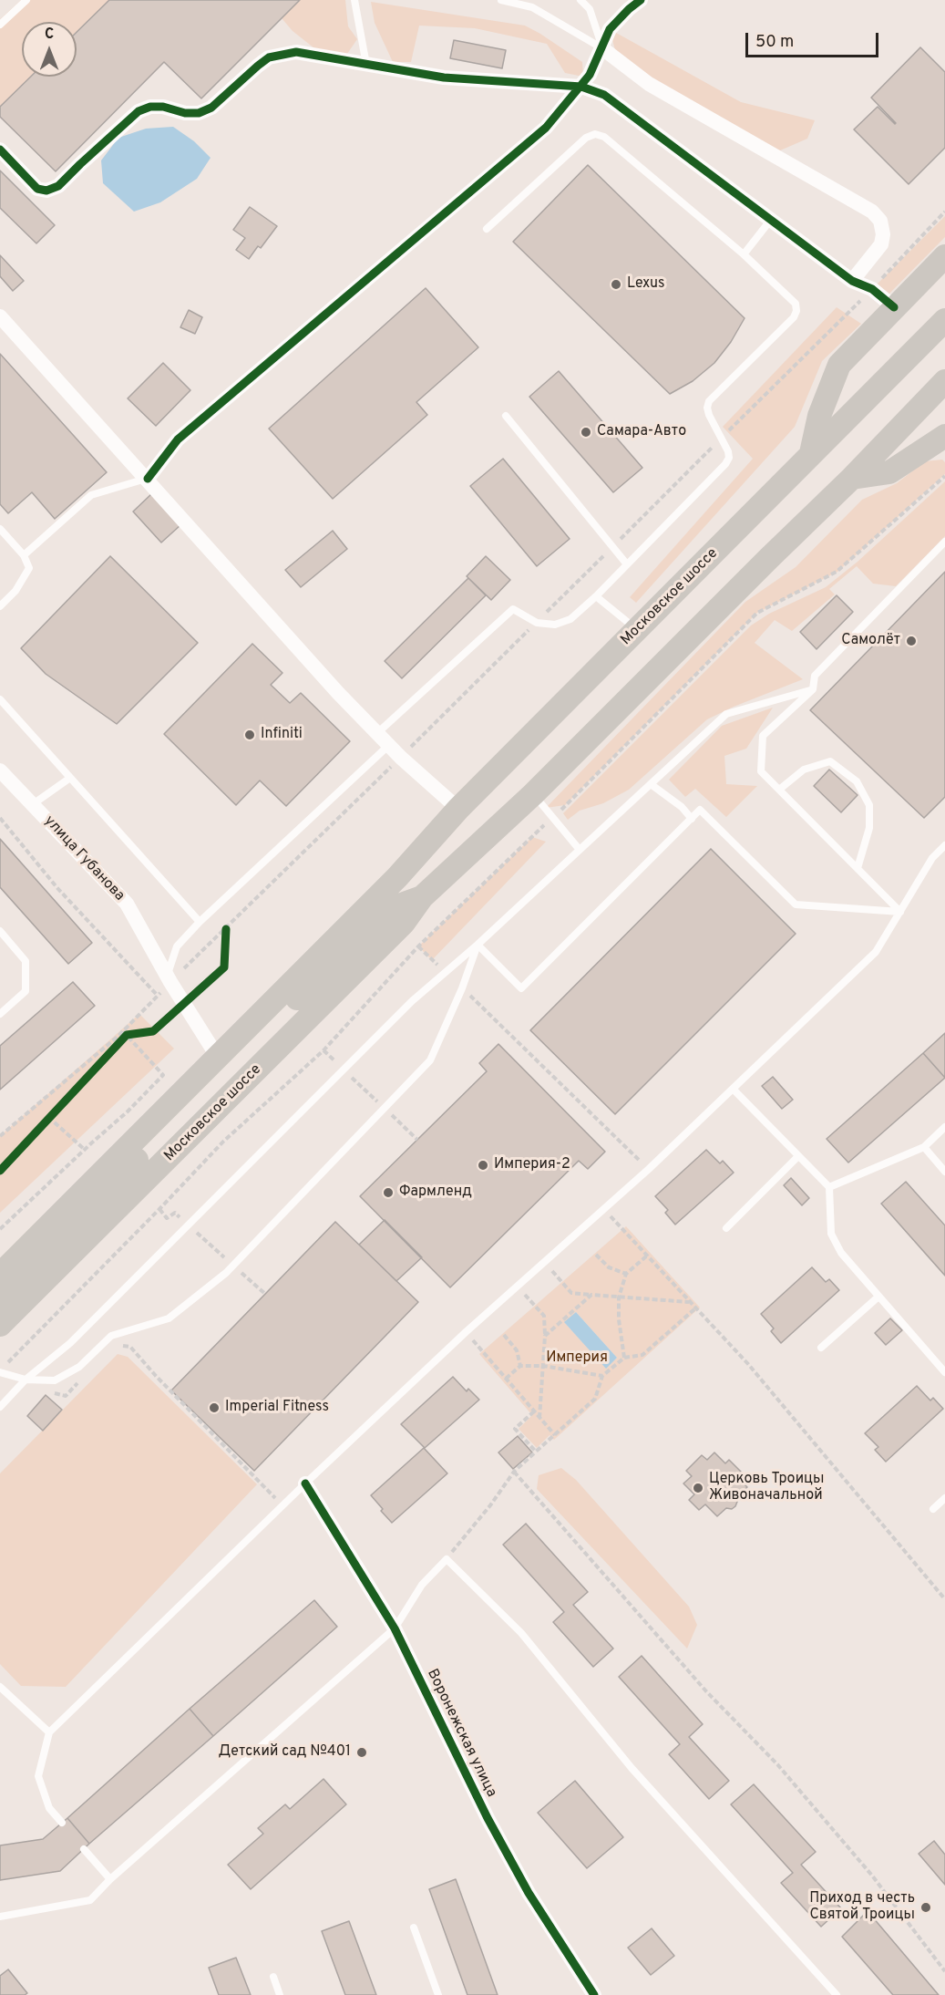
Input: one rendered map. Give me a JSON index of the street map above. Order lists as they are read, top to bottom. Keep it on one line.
{"streets":{"main road":["Московское шоссе"],"street":["улица Губанова","Воронежская улица"]},"crossings":[["Московское шоссе","улица Губанова"]],"parks":["Империя"],"places":["Lexus","Самара-Авто","Самолёт","Infiniti","Империя-2","Фармленд","Imperial Fitness","Церковь Троицы Живоначальной","Детский сад №401","Приход в честь Святой Троицы"],"scale_bar":"50 m","north":"top"}
